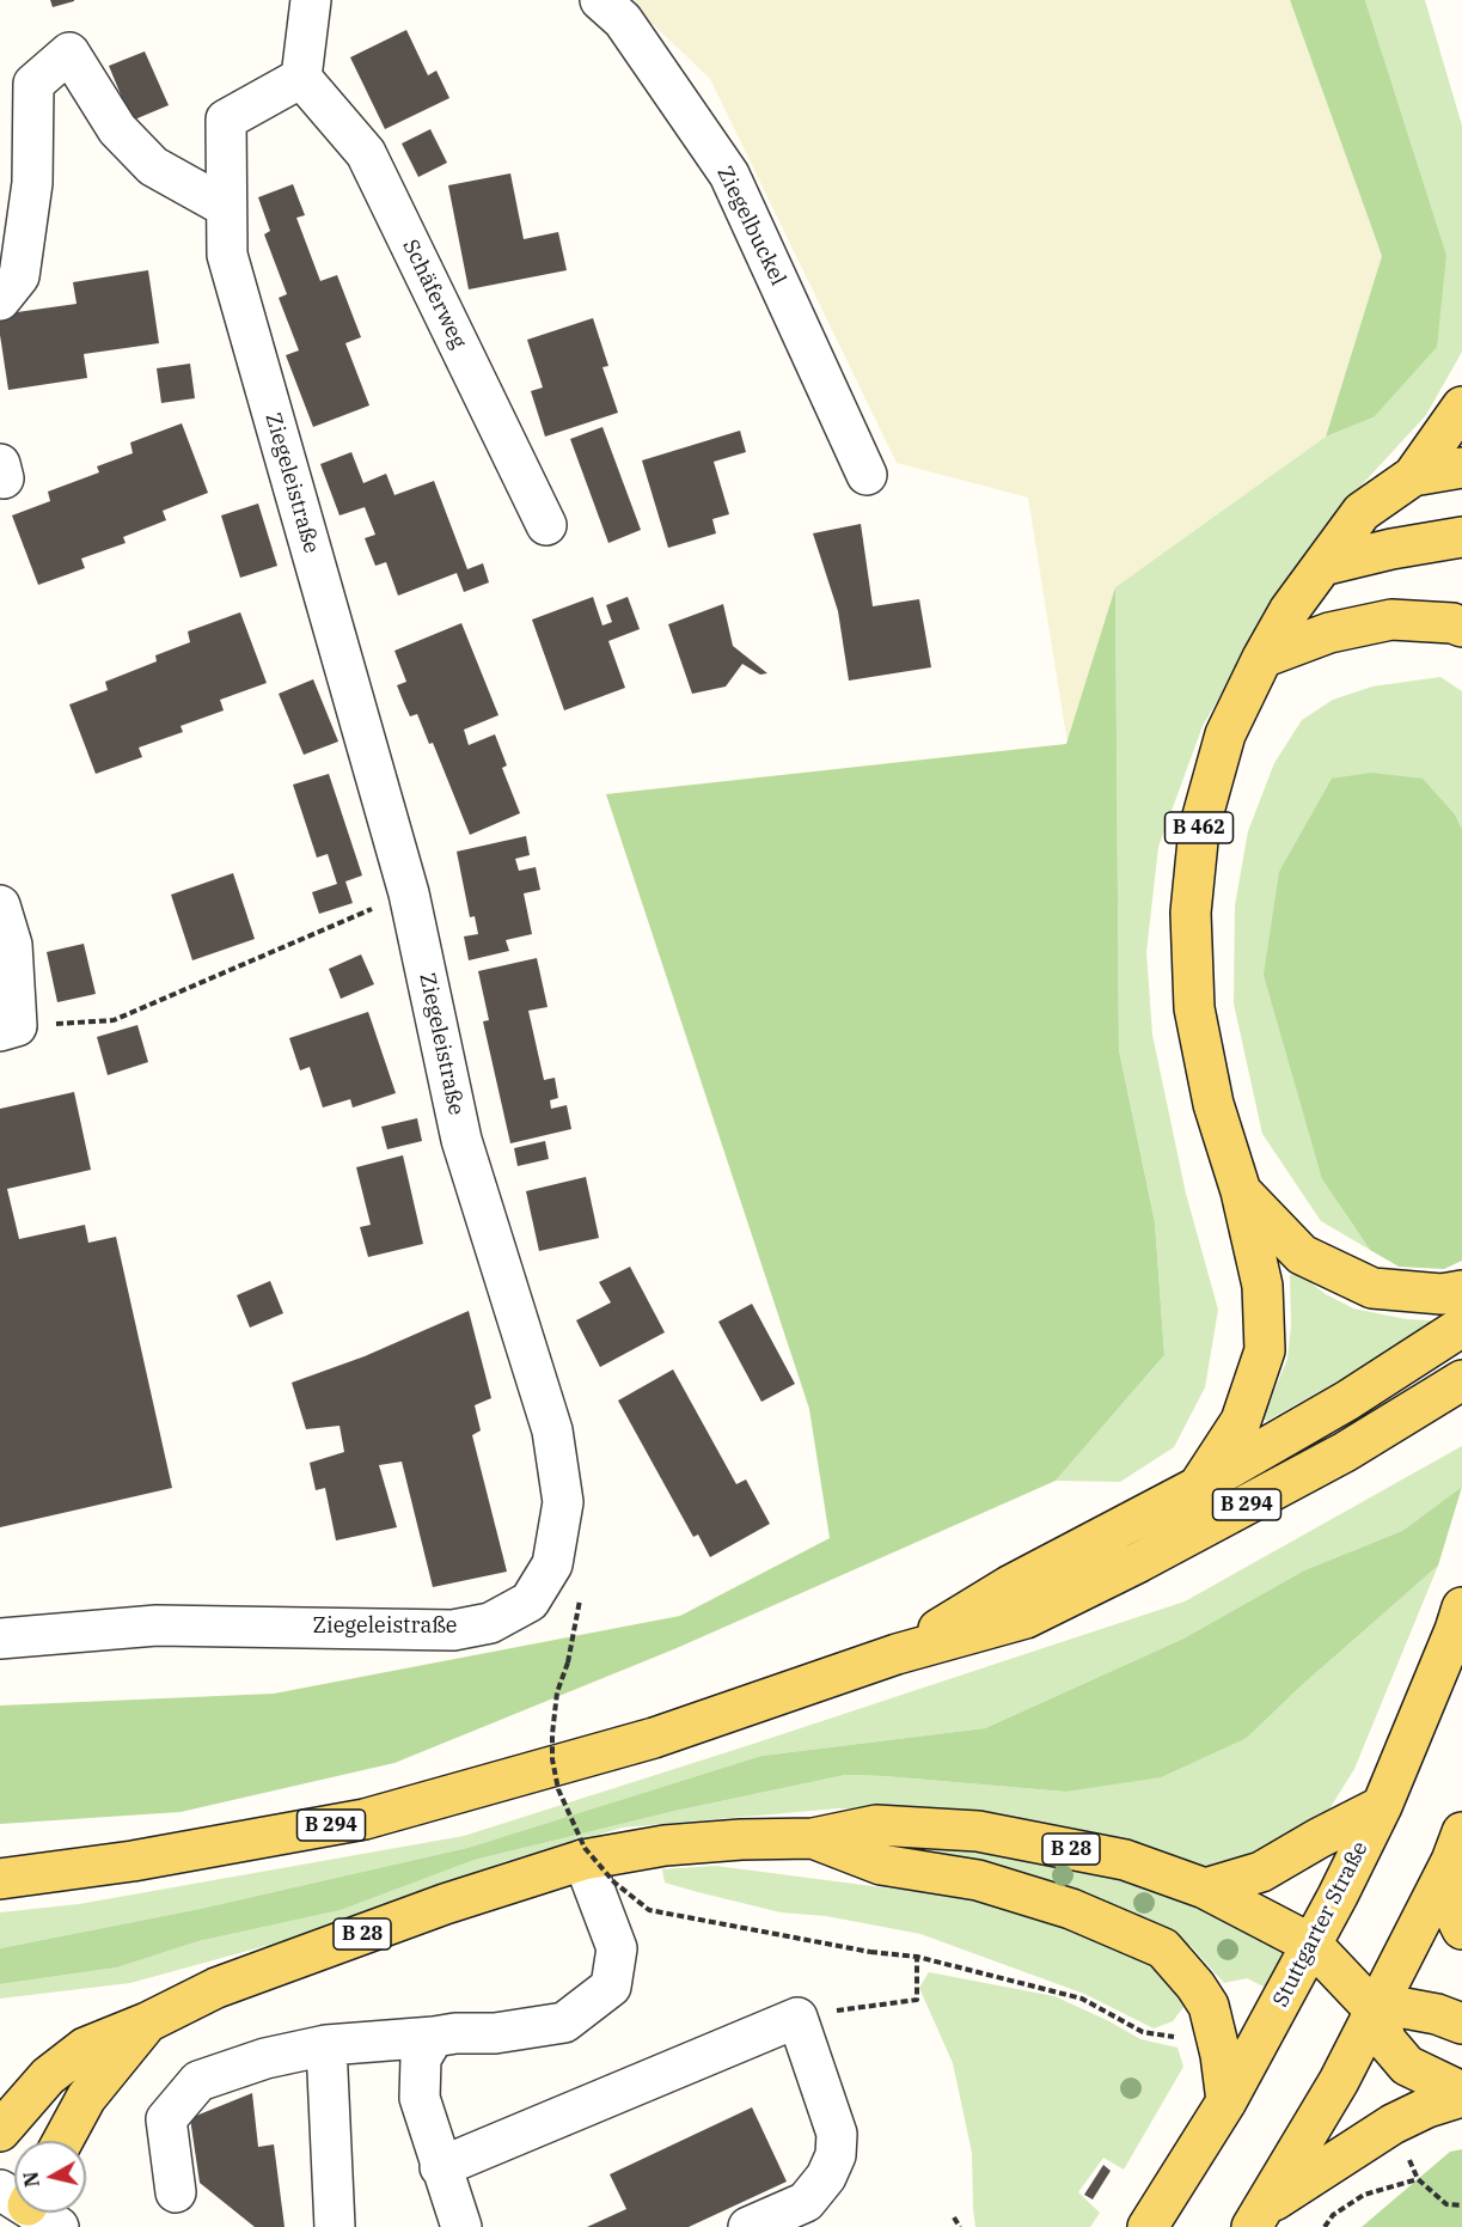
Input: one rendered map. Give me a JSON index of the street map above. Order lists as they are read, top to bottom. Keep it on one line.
{"streets":{"main road":["B 462","B 294","B 28","Stuttgarter Straße"],"street":["Ziegelbuckel","Schäferweg","Ziegeleistraße"]},"crossings":[["Schäferweg","Ziegeleistraße"],["B 28","Stuttgarter Straße"]],"north":"left"}
